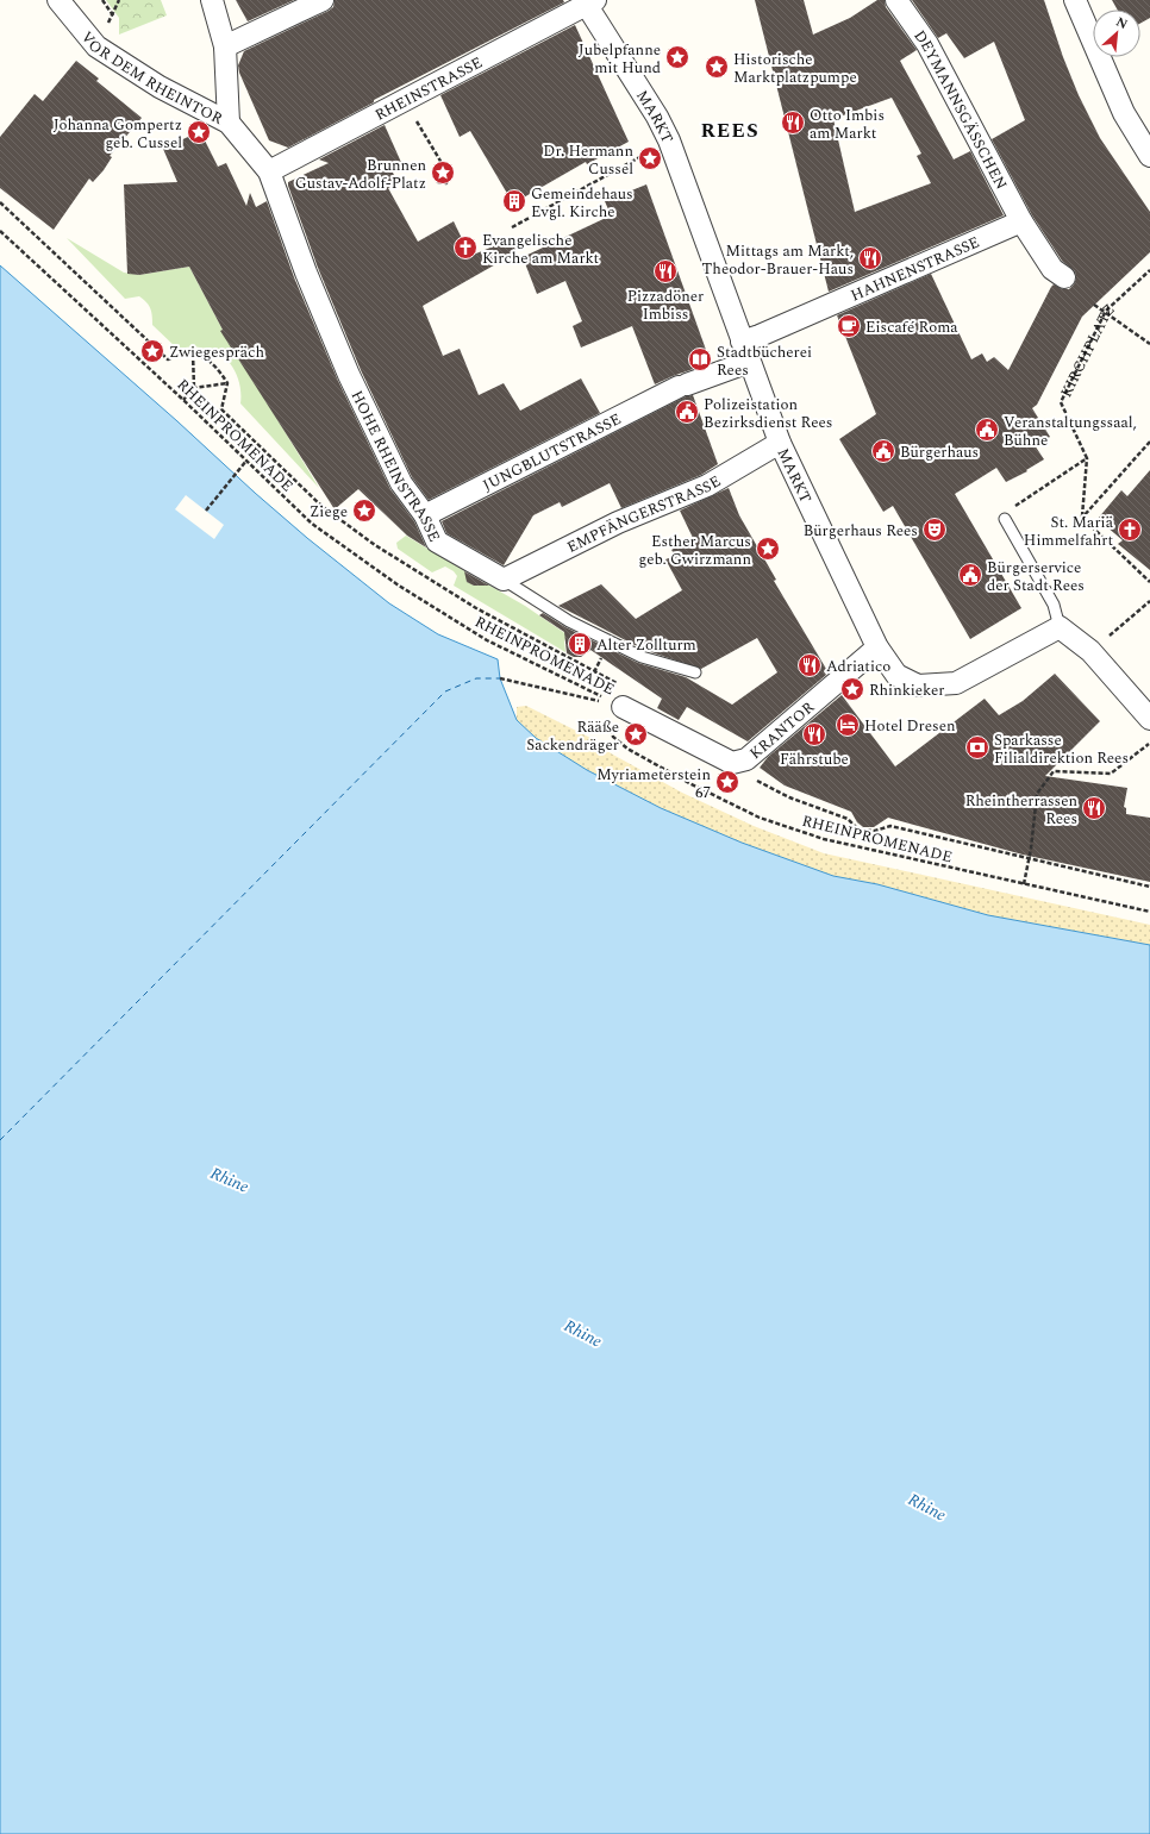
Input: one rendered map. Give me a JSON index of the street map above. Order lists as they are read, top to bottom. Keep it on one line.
{"streets":{"street":["VOR DEM RHEINTOR","RHEINSTRASSE","DEYMANNSGÄSSCHEN","MARKT","HAHNENSTRASSE","JUNGBLUTSTRASSE","HOHE RHEINSTRASSE","EMPFÄNGERSTRASSE","KRANTOR"],"path":["KIRCHPLATZ","RHEINPROMENADE"]},"crossings":[["VOR DEM RHEINTOR","RHEINSTRASSE"],["VOR DEM RHEINTOR","HOHE RHEINSTRASSE"],["RHEINSTRASSE","MARKT"],["RHEINSTRASSE","HOHE RHEINSTRASSE"],["DEYMANNSGÄSSCHEN","HAHNENSTRASSE"],["MARKT","HAHNENSTRASSE"],["MARKT","JUNGBLUTSTRASSE"],["MARKT","EMPFÄNGERSTRASSE"],["MARKT","KRANTOR"],["RHEINPROMENADE","KRANTOR"],["JUNGBLUTSTRASSE","HOHE RHEINSTRASSE"],["HOHE RHEINSTRASSE","EMPFÄNGERSTRASSE"]],"districts":["REES"],"water":["Rhine"],"places":{"place":["Jubelpfanne mit Hund","Historische Marktplatzpumpe","Johanna Gompertz geb. Cussel","Dr. Hermann Cussel","Brunnen Gustav-Adolf-Platz","Zwiegespräch","Ziege","Esther Marcus geb. Gwirzmann","Rhinkieker","Rääße Sackendräger","Myriameterstein 67"],"restaurant":["Otto Imbis am Markt","Mittags am Markt, Theodor-Brauer-Haus","Pizzadöner Imbiss","Adriatico","Fährstube","Rheintherrassen Rees"],"building":["Gemeindehaus Evgl. Kirche","Alter Zollturm"],"church":["Evangelische Kirche am Markt","St. Mariä Himmelfahrt"],"cafe":["Eiscafé Roma"],"library":["Stadtbücherei Rees"],"public building":["Polizeistation Bezirksdienst Rees","Veranstaltungssaal, Bühne","Bürgerhaus","Bürgerservice der Stadt Rees"],"theatre":["Bürgerhaus Rees"],"hotel":["Hotel Dresen"],"bank":["Sparkasse Filialdirektion Rees"]},"north":"top right"}
